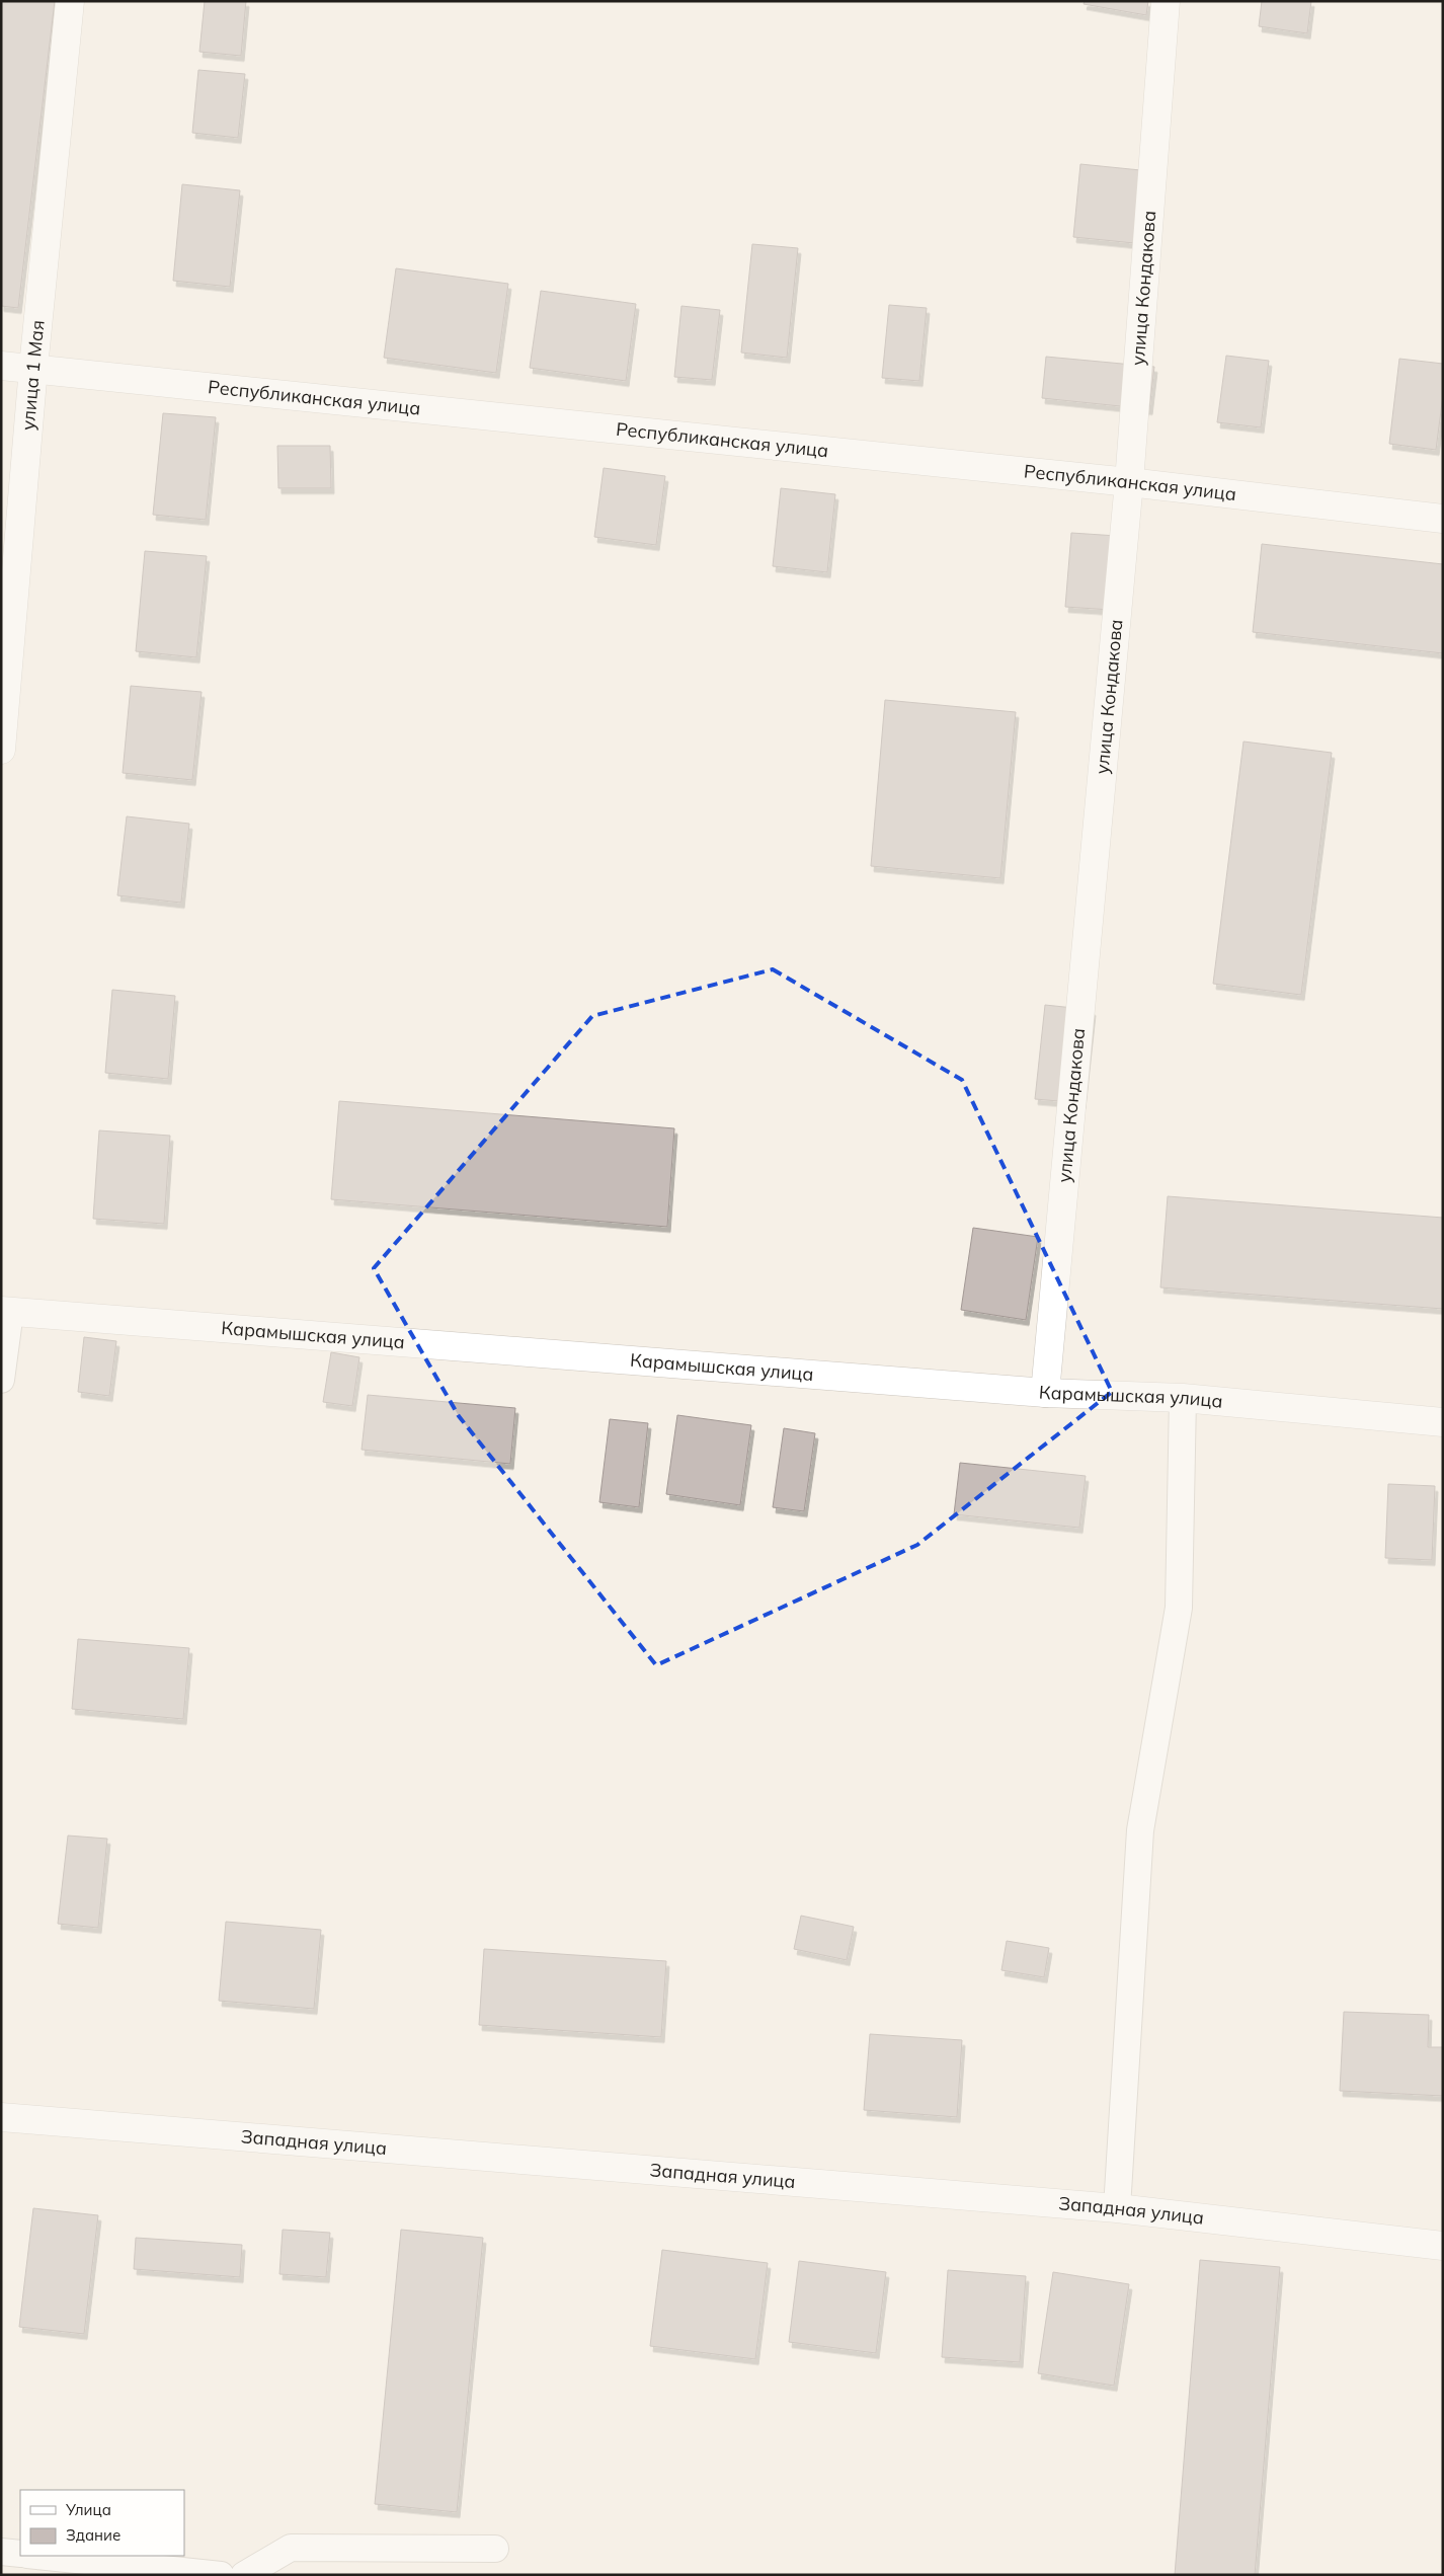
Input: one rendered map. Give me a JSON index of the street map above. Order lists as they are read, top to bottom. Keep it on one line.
{"streets":{"street":["улица Кондакова","улица 1 Мая","Республиканская улица","Карамышская улица","Западная улица"]},"crossings":[["улица Кондакова","Республиканская улица"],["улица Кондакова","Карамышская улица"],["улица 1 Мая","Республиканская улица"]],"legend":["Улица","Здание"]}
